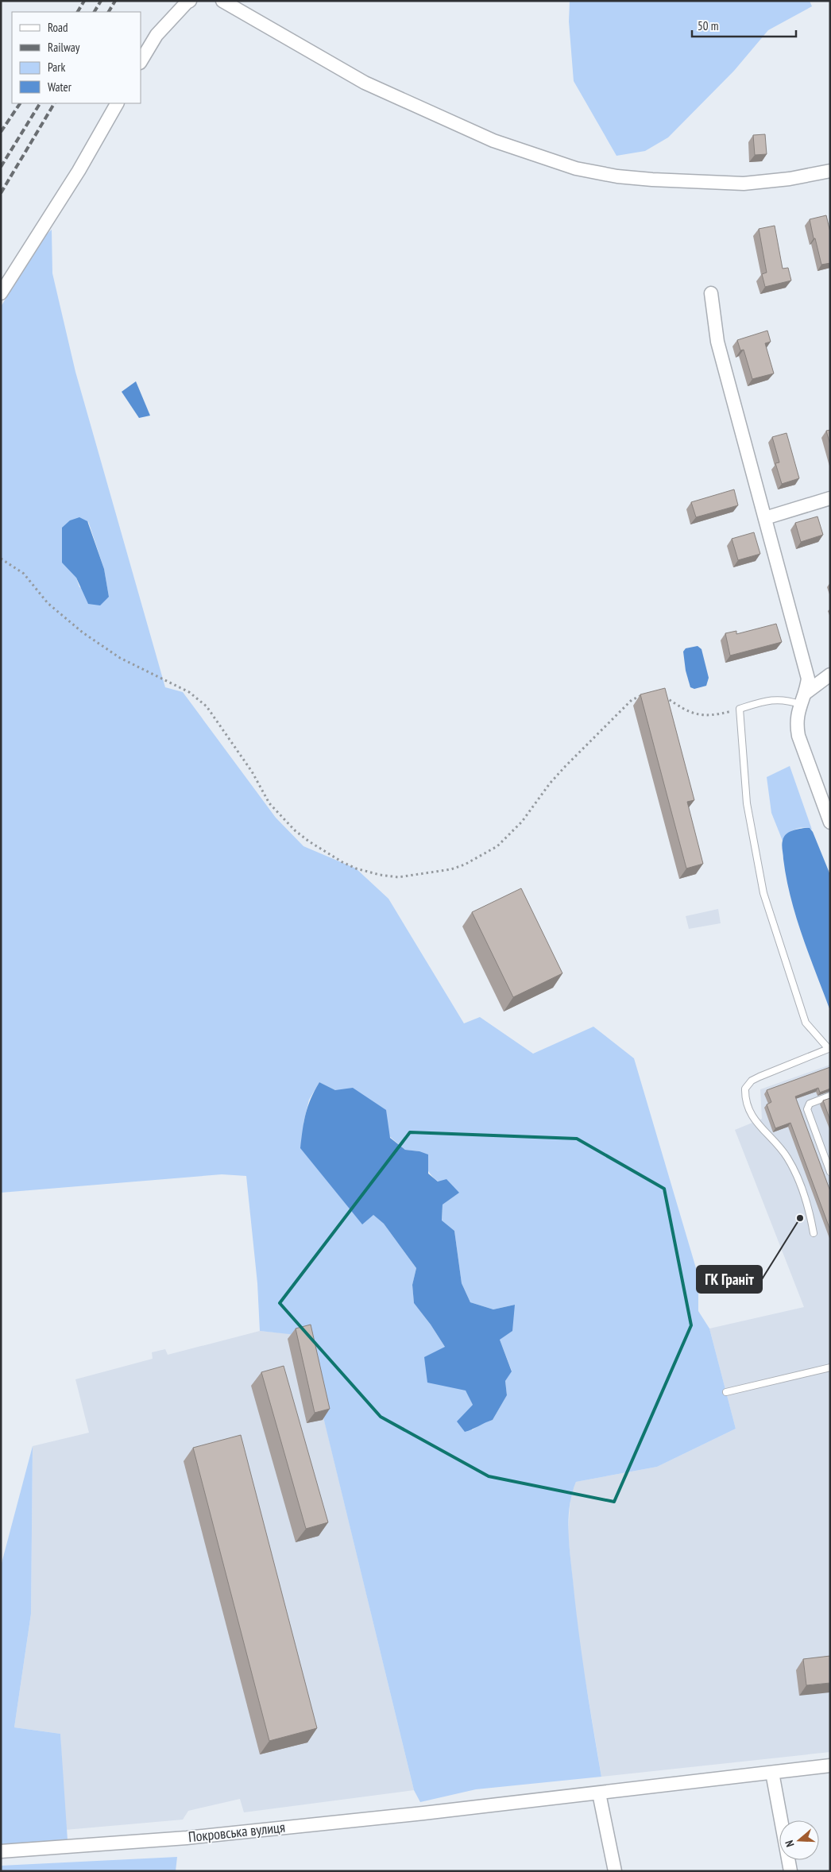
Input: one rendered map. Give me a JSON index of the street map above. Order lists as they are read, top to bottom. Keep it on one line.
{"streets":{"street":["Покровська вулиця"]},"places":["ГК Граніт"],"legend":["Road","Railway","Park","Water"],"scale_bar":"50 m","north":"left"}
